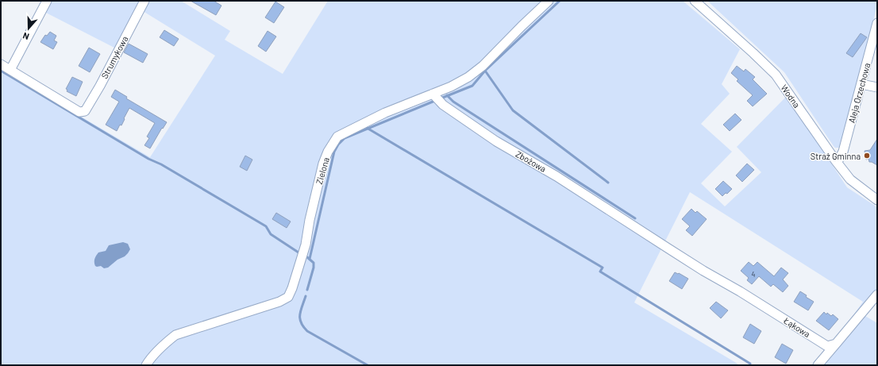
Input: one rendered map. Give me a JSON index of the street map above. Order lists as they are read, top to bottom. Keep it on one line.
{"streets":{"street":["Strumykowa","Aleja Orzechowa","Wodna","Zbożowa","Zielona","Łąkowa"]},"crossings":[["Aleja Orzechowa","Wodna"],["Zbożowa","Zielona"],["Zbożowa","Łąkowa"]],"places":["Straż Gminna"],"house_numbers":["4"],"north":"bottom"}
